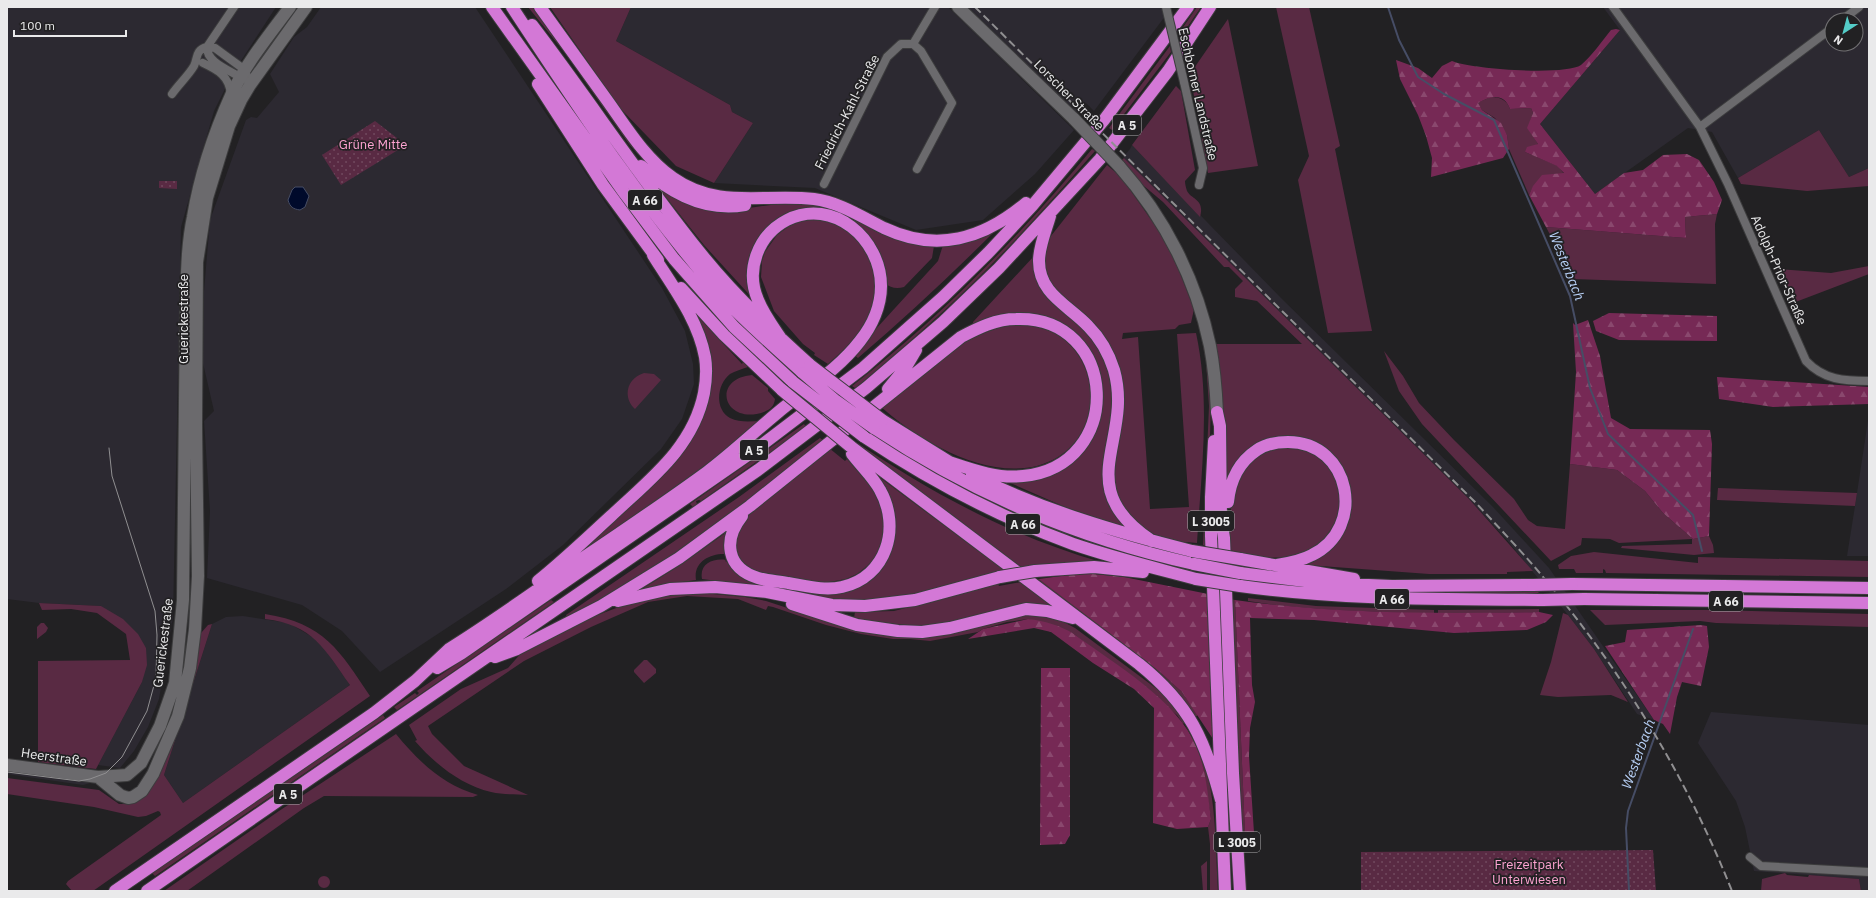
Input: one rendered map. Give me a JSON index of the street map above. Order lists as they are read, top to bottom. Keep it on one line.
{"streets":{"highway":["A 5","A 66","L 3005"],"main road":["Lorscher Straße","Guerickestraße","Heerstraße"],"street":["Eschborner Landstraße","Friedrich-Kahl-Straße","Adolph-Prior-Straße"]},"crossings":[["Lorscher Straße","L 3005"],["Guerickestraße","Heerstraße"]],"water":["Westerbach"],"parks":["Grüne Mitte","Freizeitpark Unterwiesen"],"scale_bar":"100 m","north":"bottom left"}
